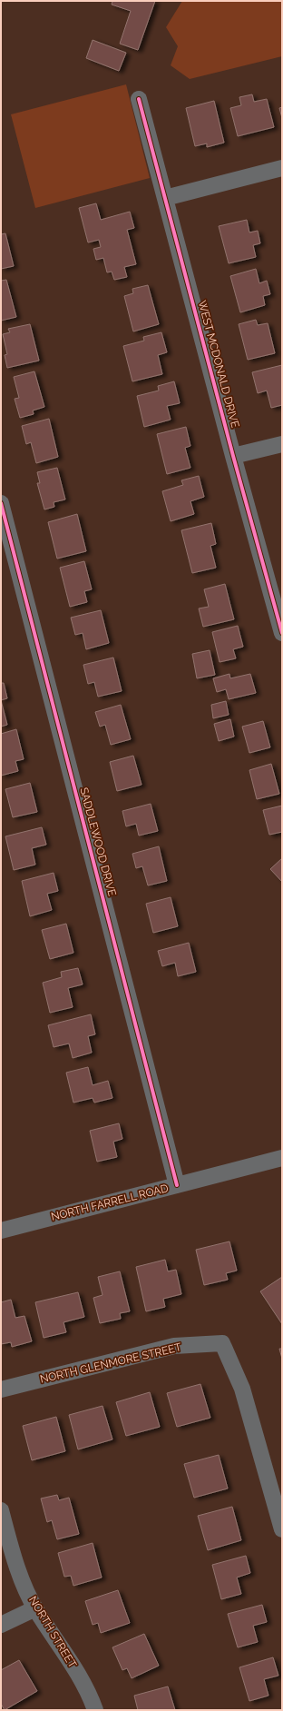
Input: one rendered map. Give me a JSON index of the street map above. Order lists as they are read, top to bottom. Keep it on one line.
{"streets":{"street":["WEST MCDONALD DRIVE","SADDLEWOOD DRIVE","NORTH FARRELL ROAD","NORTH GLENMORE STREET","NORTH STREET"]},"crossings":[["SADDLEWOOD DRIVE","NORTH FARRELL ROAD"]]}
